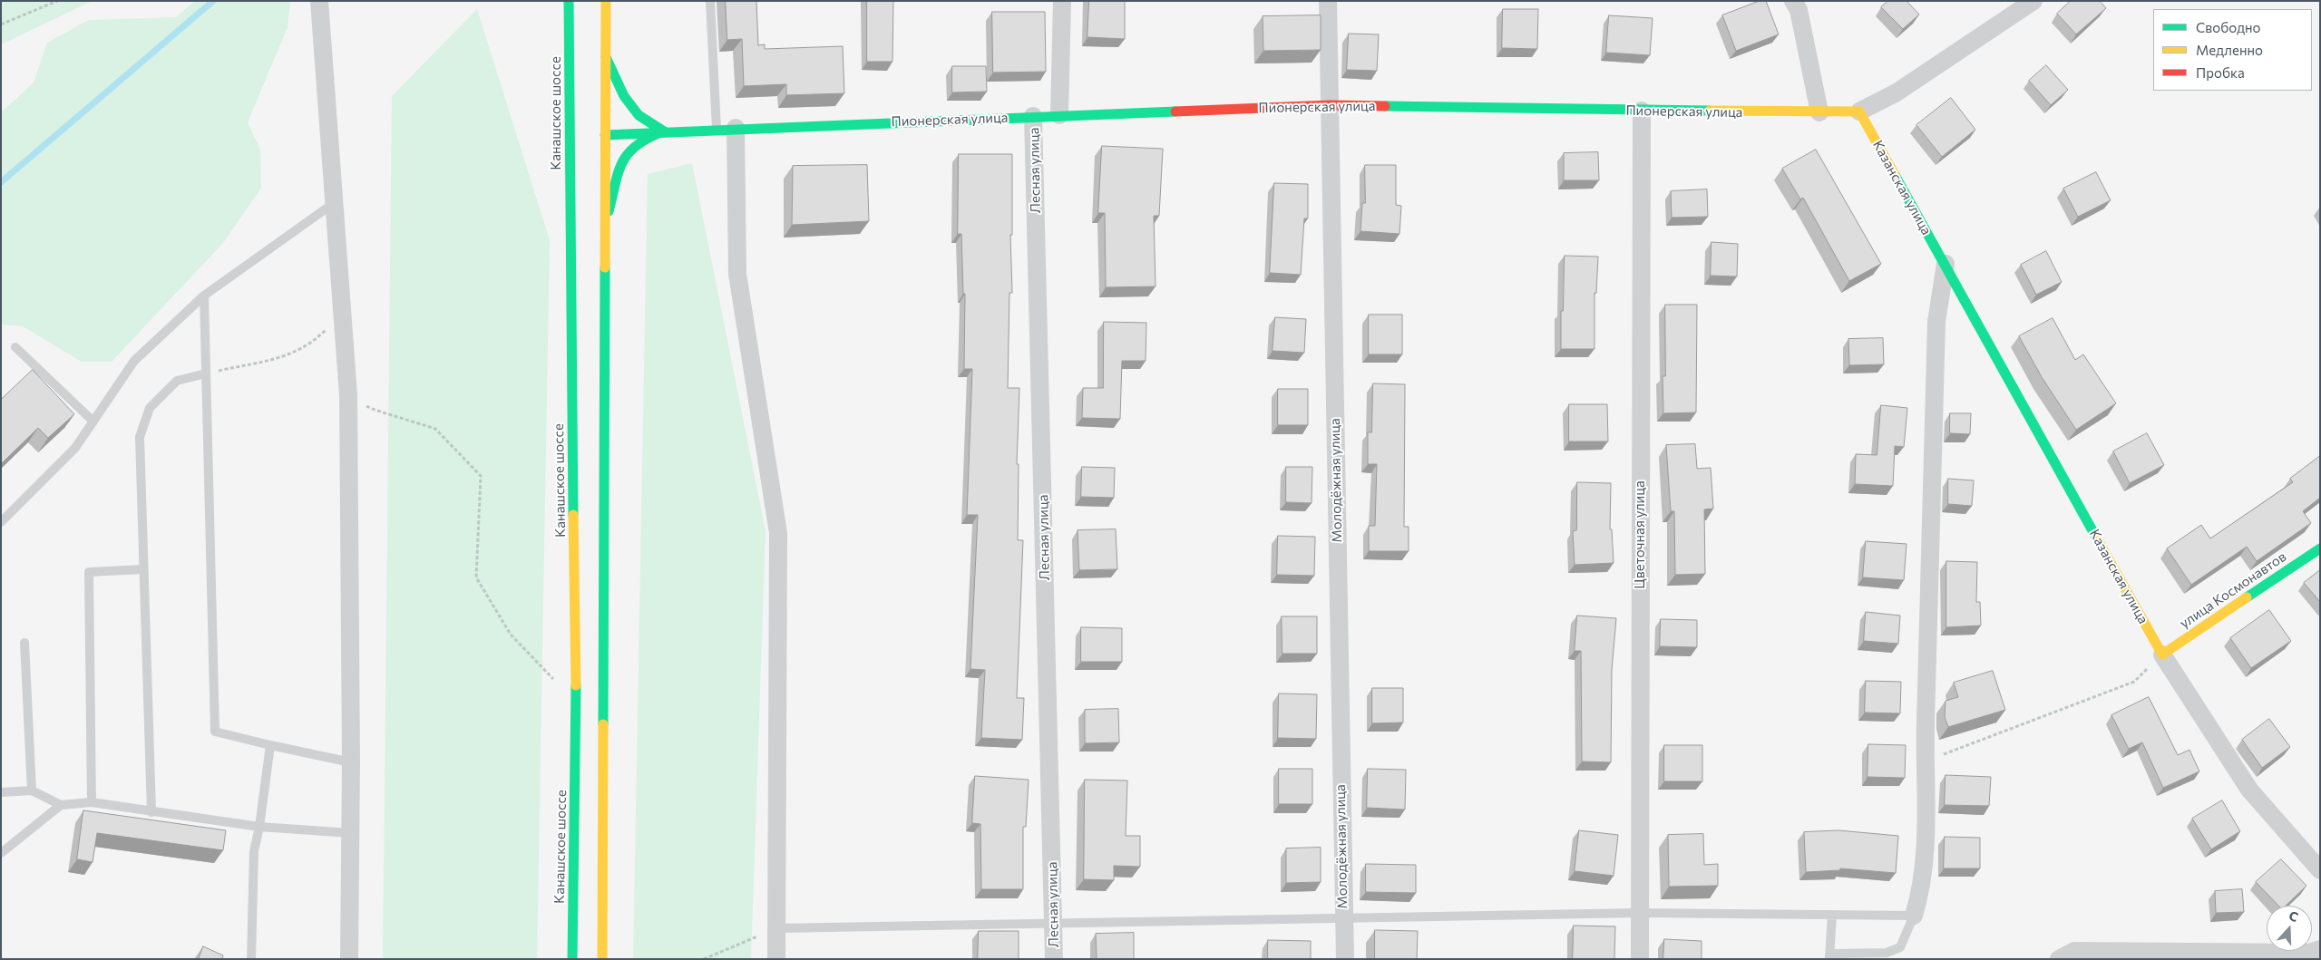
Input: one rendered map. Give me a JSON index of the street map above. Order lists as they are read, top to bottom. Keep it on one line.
{"streets":{"street":["Пионерская улица","Канашское шоссе","Лесная улица","Казанская улица","Молодёжная улица","Цветочная улица","улица Космонавтов"]},"crossings":[["Пионерская улица","Канашское шоссе"],["Пионерская улица","Лесная улица"],["Пионерская улица","Казанская улица"],["Пионерская улица","Молодёжная улица"],["Пионерская улица","Цветочная улица"],["Казанская улица","улица Космонавтов"]],"legend":["Свободно","Медленно","Пробка"],"north":"top"}
